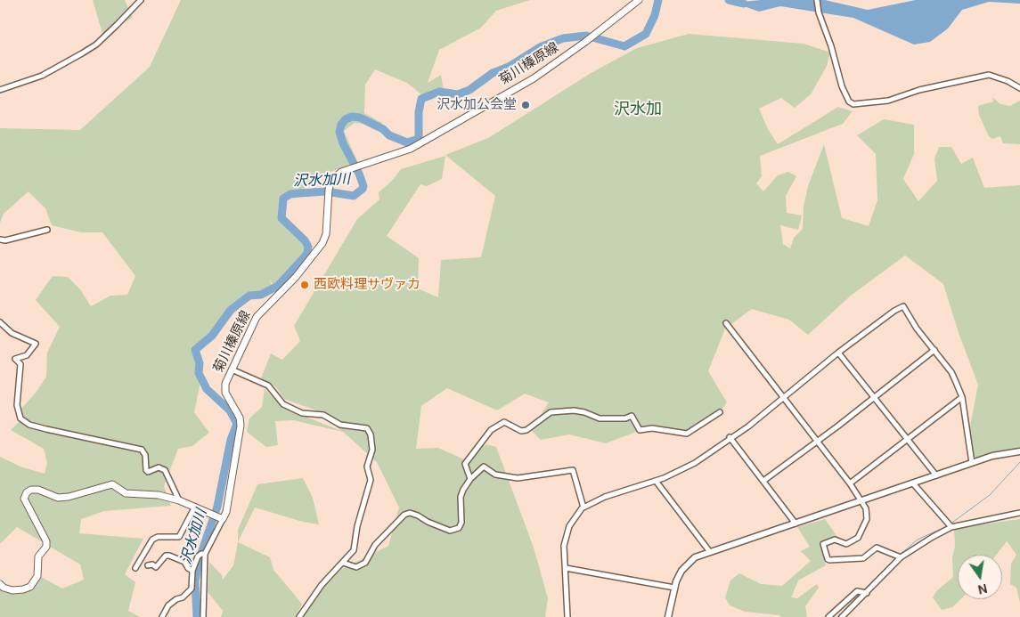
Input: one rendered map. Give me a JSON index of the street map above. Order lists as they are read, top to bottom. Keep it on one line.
{"streets":{"main road":["菊川榛原線"]},"districts":["沢水加"],"water":["沢水加川"],"places":["沢水加公会堂","西欧料理サヴァカ"],"north":"bottom"}
